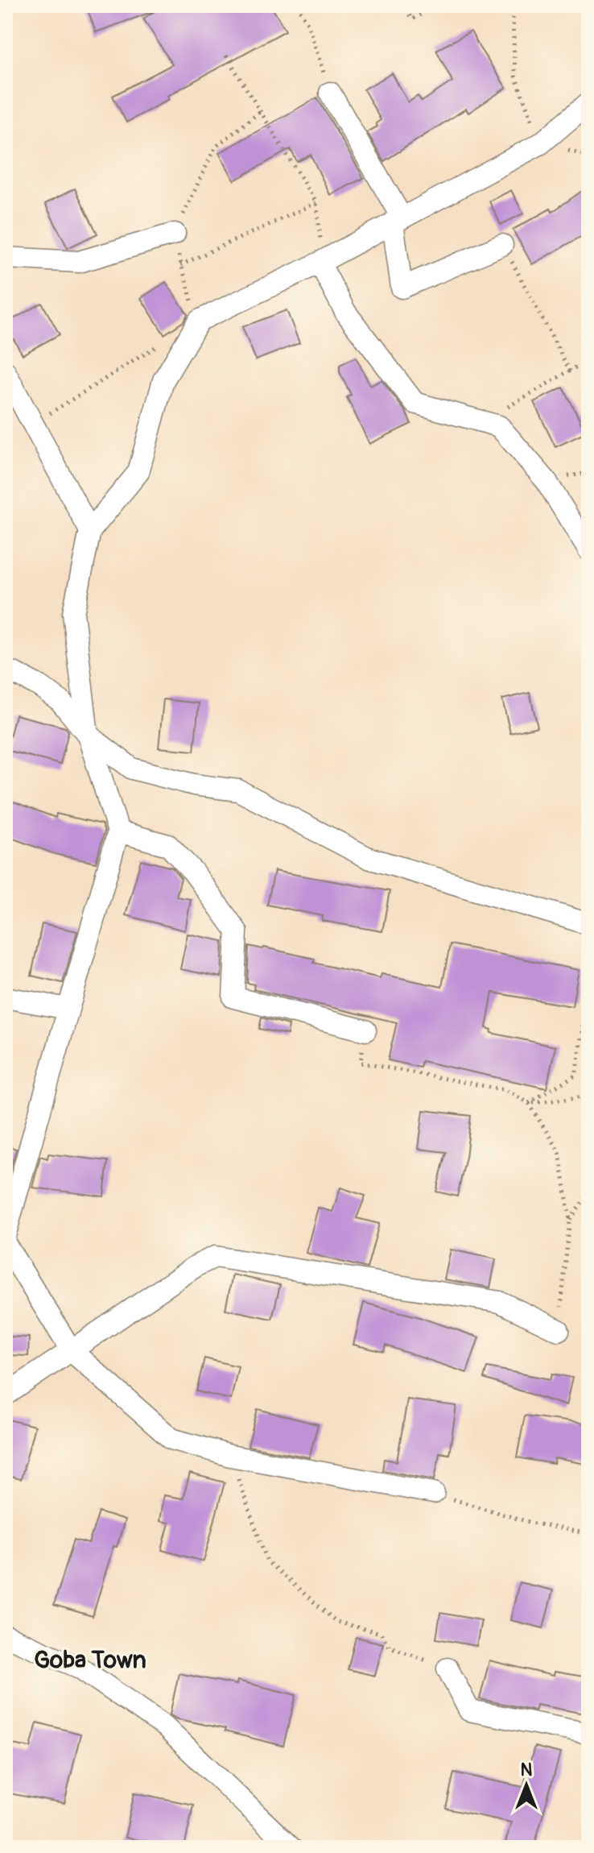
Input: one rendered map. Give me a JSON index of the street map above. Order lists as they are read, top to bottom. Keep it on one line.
{"districts":["Goba Town"],"north":"top"}
